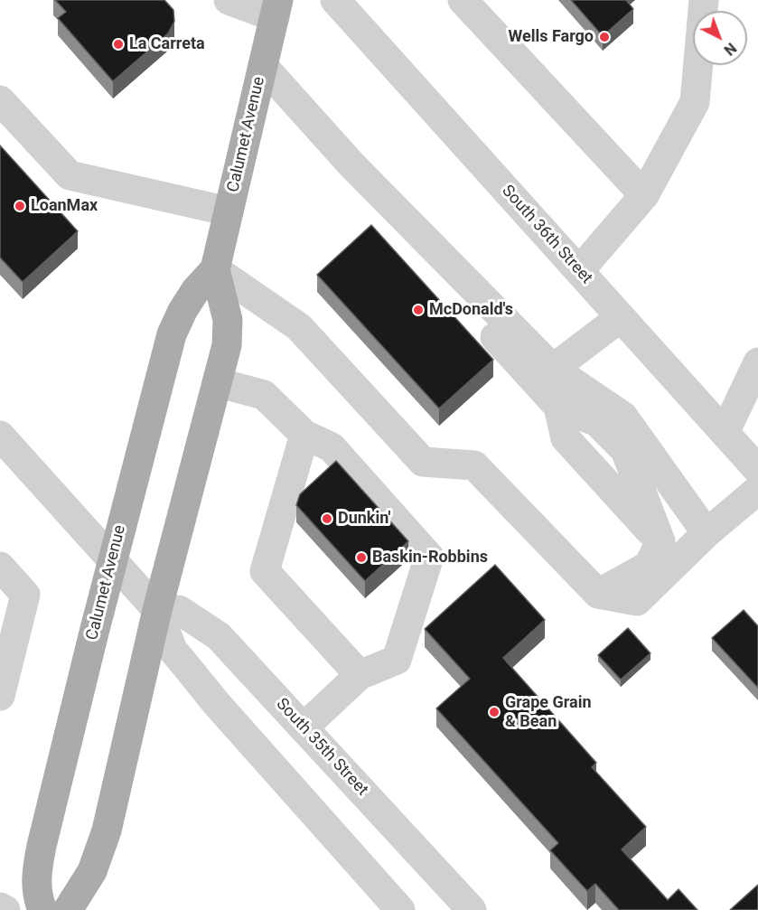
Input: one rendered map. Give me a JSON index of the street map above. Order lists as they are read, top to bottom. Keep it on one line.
{"streets":{"main road":["Calumet Avenue"],"street":["South 36th Street","South 35th Street"]},"crossings":[["Calumet Avenue","South 35th Street"]],"places":["Wells Fargo","La Carreta","LoanMax","McDonald's","Dunkin'","Baskin-Robbins","Grape Grain & Bean"],"north":"bottom right"}
